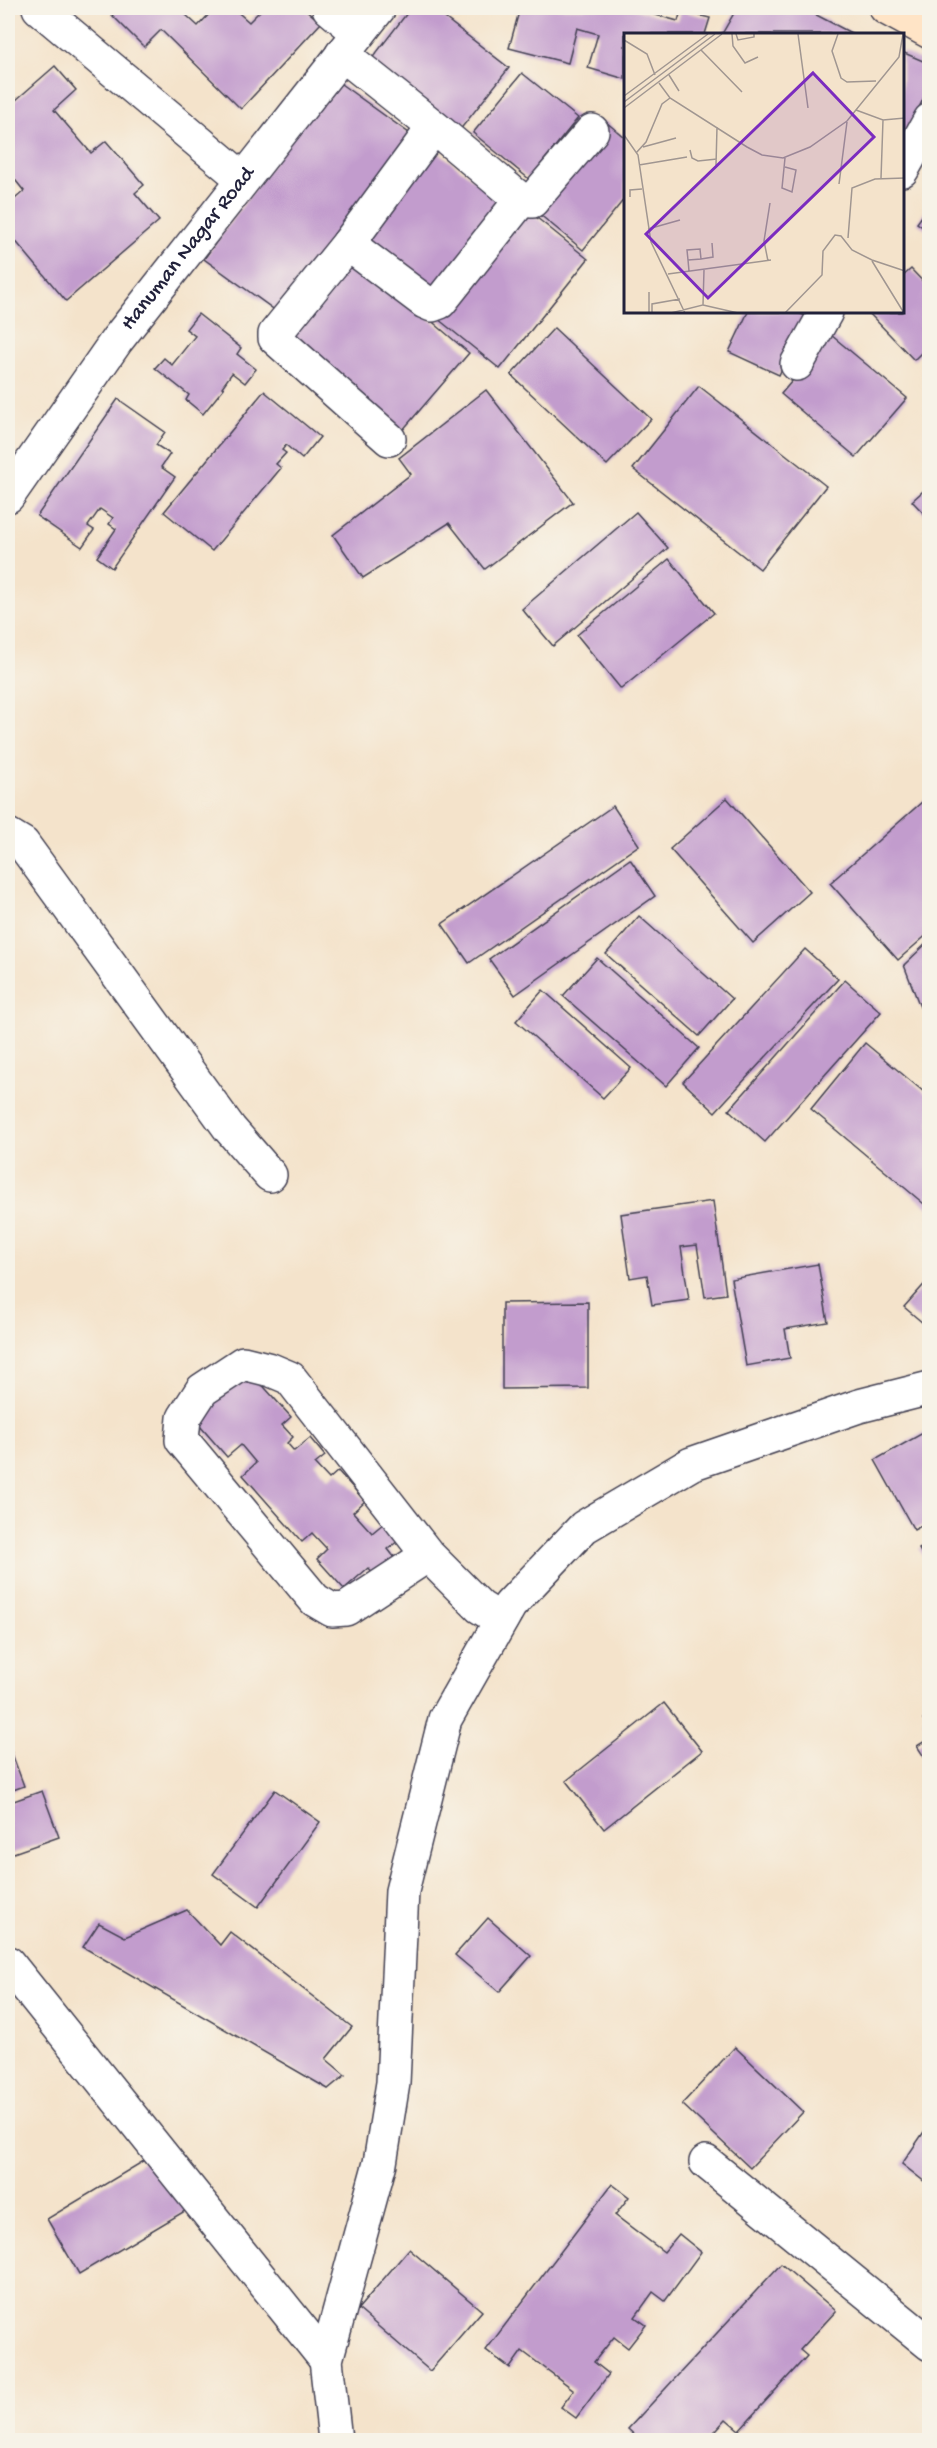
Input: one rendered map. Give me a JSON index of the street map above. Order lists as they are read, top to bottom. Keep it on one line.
{"streets":{"street":["Hanuman Nagar Road"]}}
